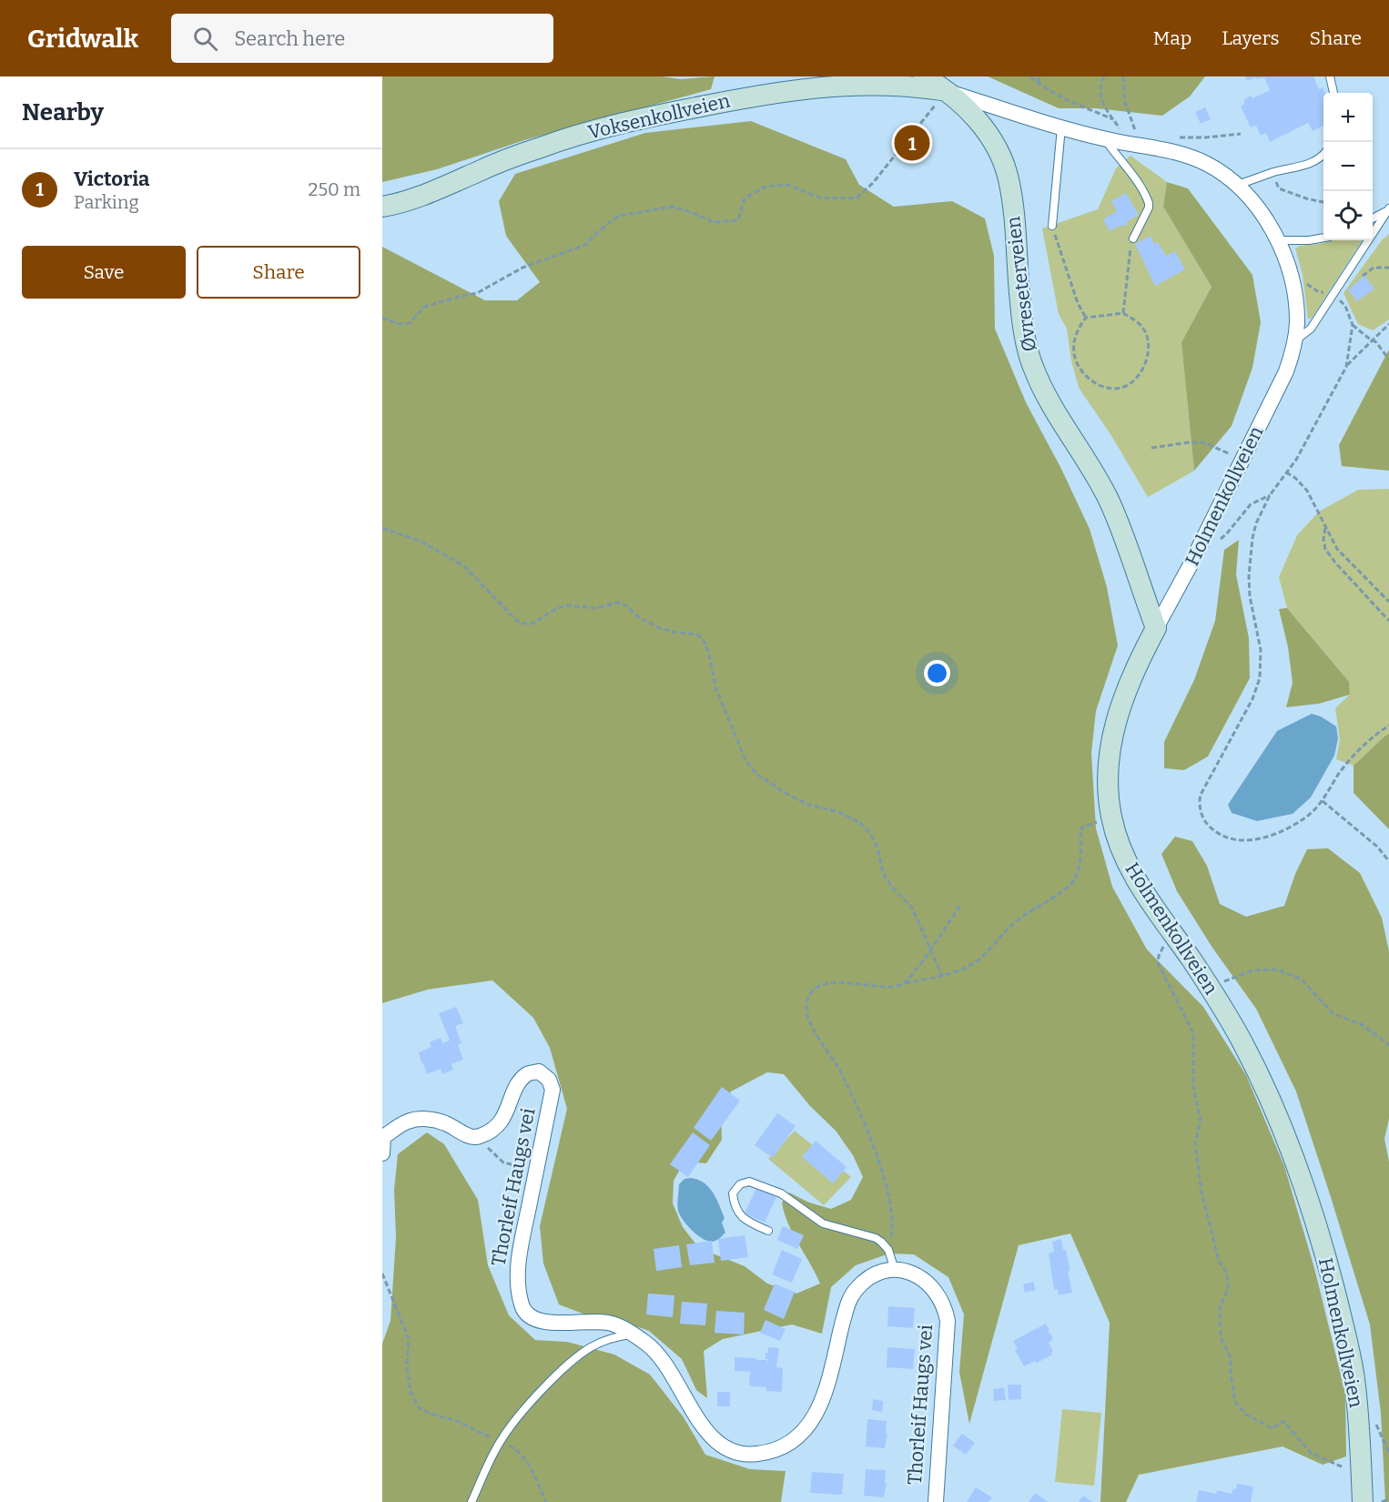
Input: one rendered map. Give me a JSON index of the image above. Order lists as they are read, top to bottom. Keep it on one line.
{"streets":{"main road":["Voksenkollveien","Øvreseterveien","Holmenkollveien"],"street":["Thorleif Haugs vei"]},"crossings":[["Voksenkollveien","Øvreseterveien"],["Voksenkollveien","Holmenkollveien"],["Øvreseterveien","Holmenkollveien"]],"page":{"header":"Gridwalk","search":"Search here","nav":["Map","Layers","Share"],"heading":"Nearby","map_buttons":["+","−"],"pins":"1","list":[{"mark":"1","name":"Victoria","note":"Parking","value":"250 m"}],"buttons":["Save","Share"]}}
